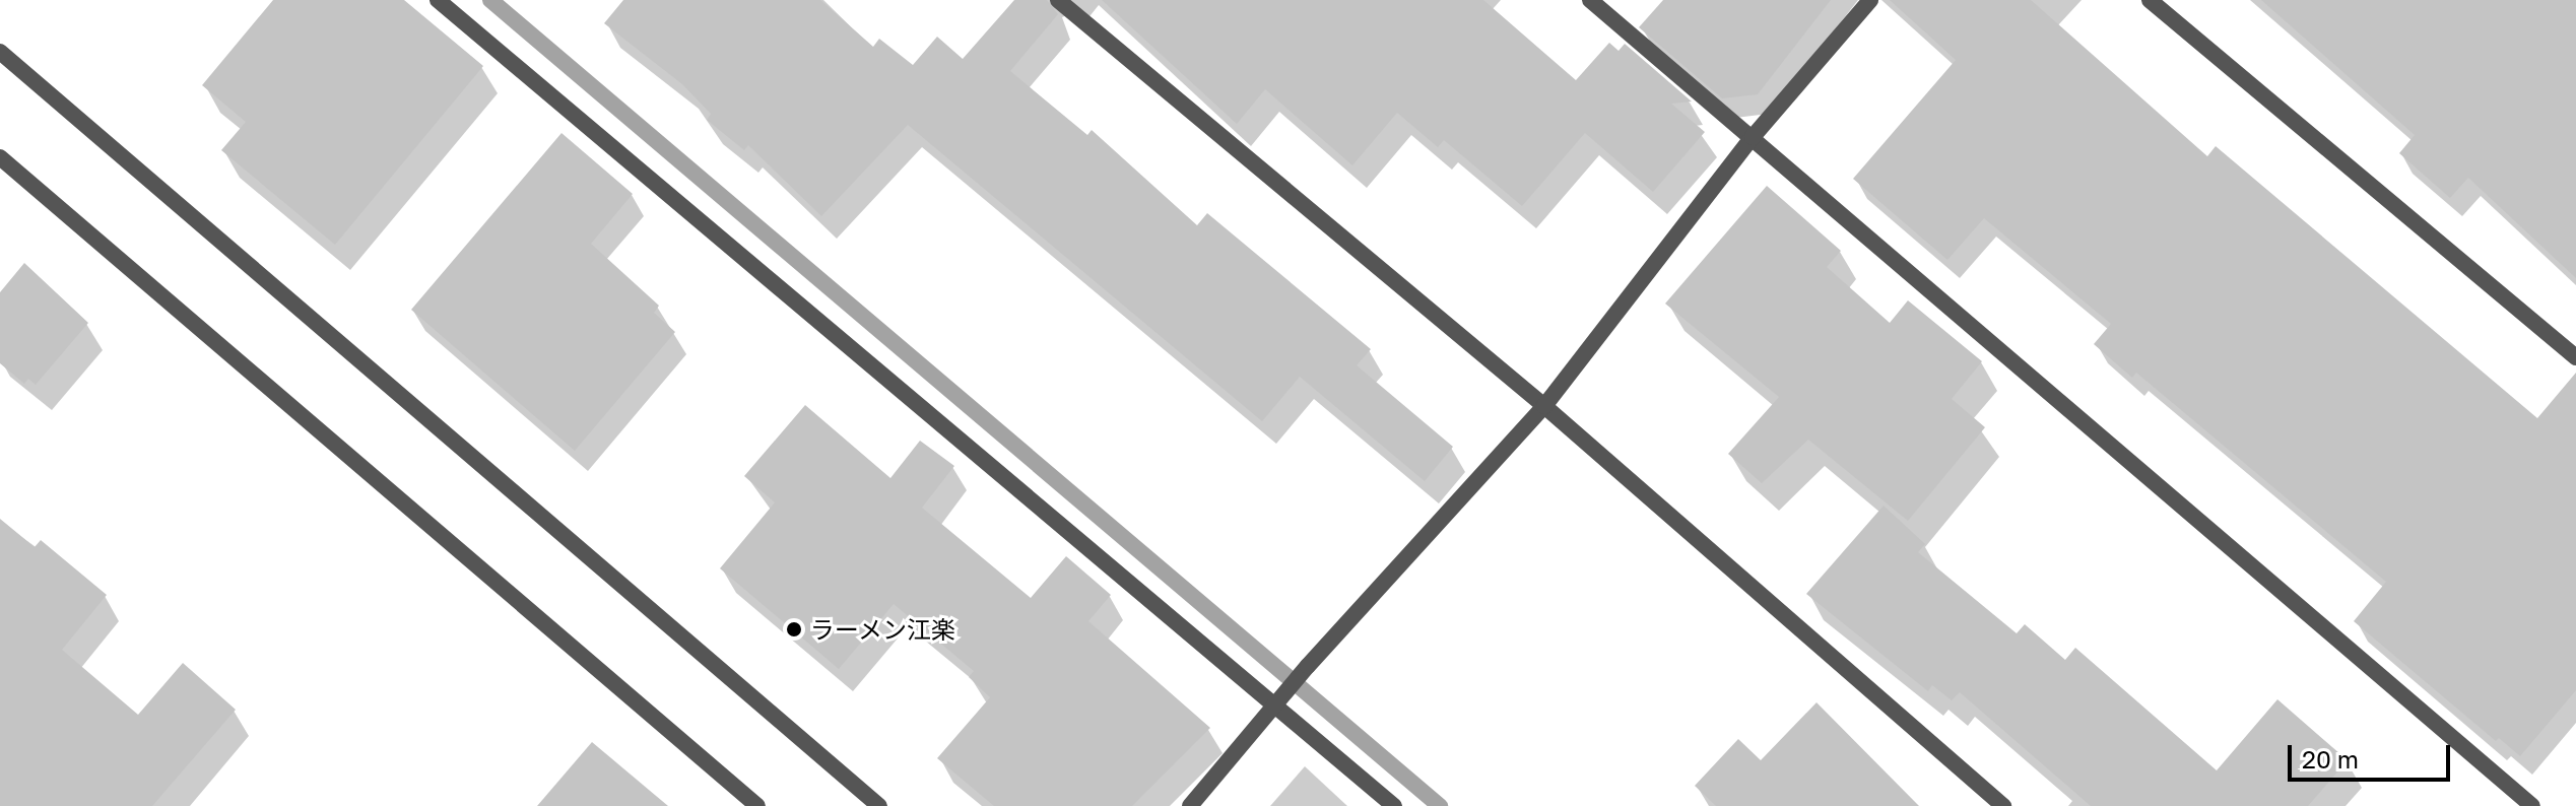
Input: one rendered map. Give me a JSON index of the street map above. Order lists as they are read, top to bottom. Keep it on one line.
{"places":["ラーメン江楽"],"scale_bar":"20 m"}
